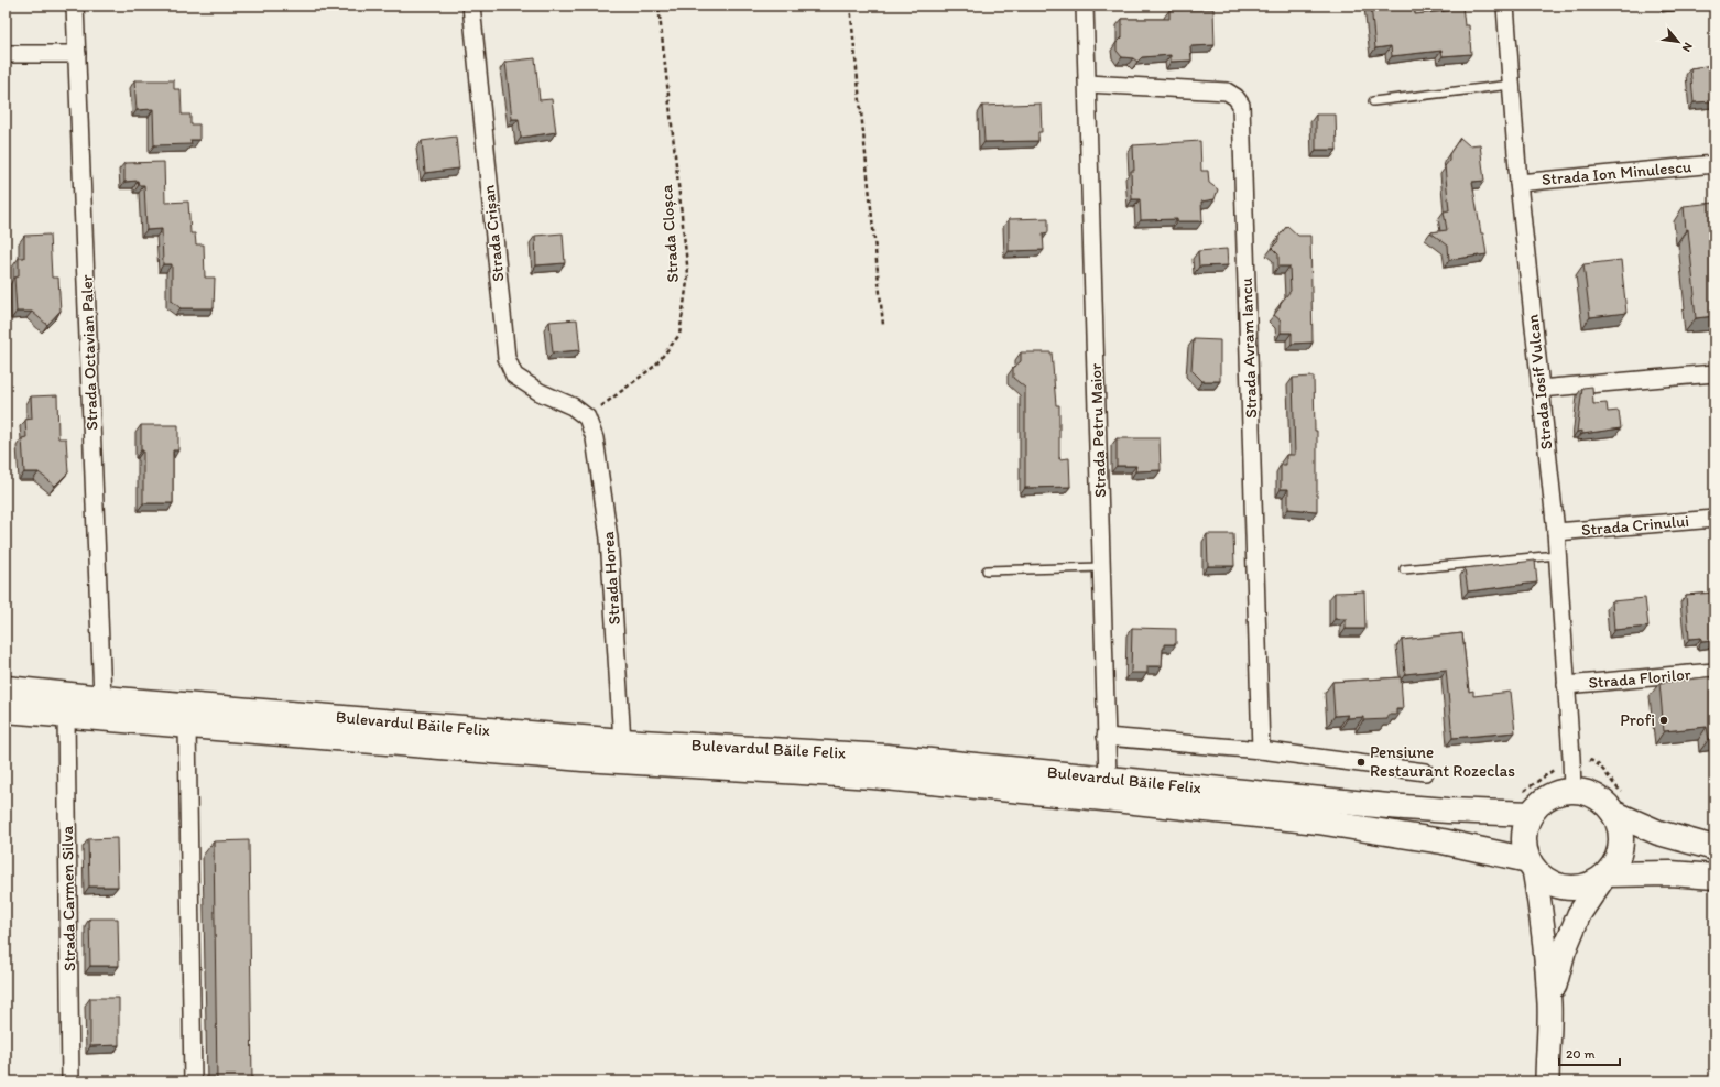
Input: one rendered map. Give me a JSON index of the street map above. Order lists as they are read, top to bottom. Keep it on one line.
{"streets":{"main road":["Bulevardul Băile Felix"],"street":["Strada Ion Minulescu","Strada Crișan","Strada Avram Iancu","Strada Octavian Paler","Strada Iosif Vulcan","Strada Petru Maior","Strada Crinului","Strada Horea","Strada Florilor","Strada Carmen Silva"],"path":["Strada Cloșca"]},"crossings":[["Strada Ion Minulescu","Strada Iosif Vulcan"],["Strada Crișan","Strada Cloșca"],["Strada Crișan","Strada Horea"],["Strada Cloșca","Strada Horea"],["Strada Avram Iancu","Strada Petru Maior"],["Strada Octavian Paler","Bulevardul Băile Felix"],["Strada Iosif Vulcan","Strada Crinului"],["Strada Iosif Vulcan","Strada Florilor"],["Strada Iosif Vulcan","Bulevardul Băile Felix"],["Strada Petru Maior","Bulevardul Băile Felix"],["Strada Horea","Bulevardul Băile Felix"],["Bulevardul Băile Felix","Strada Carmen Silva"]],"places":["Profi","Pensiune Restaurant Rozeclas"],"scale_bar":"20 m","north":"bottom right"}
